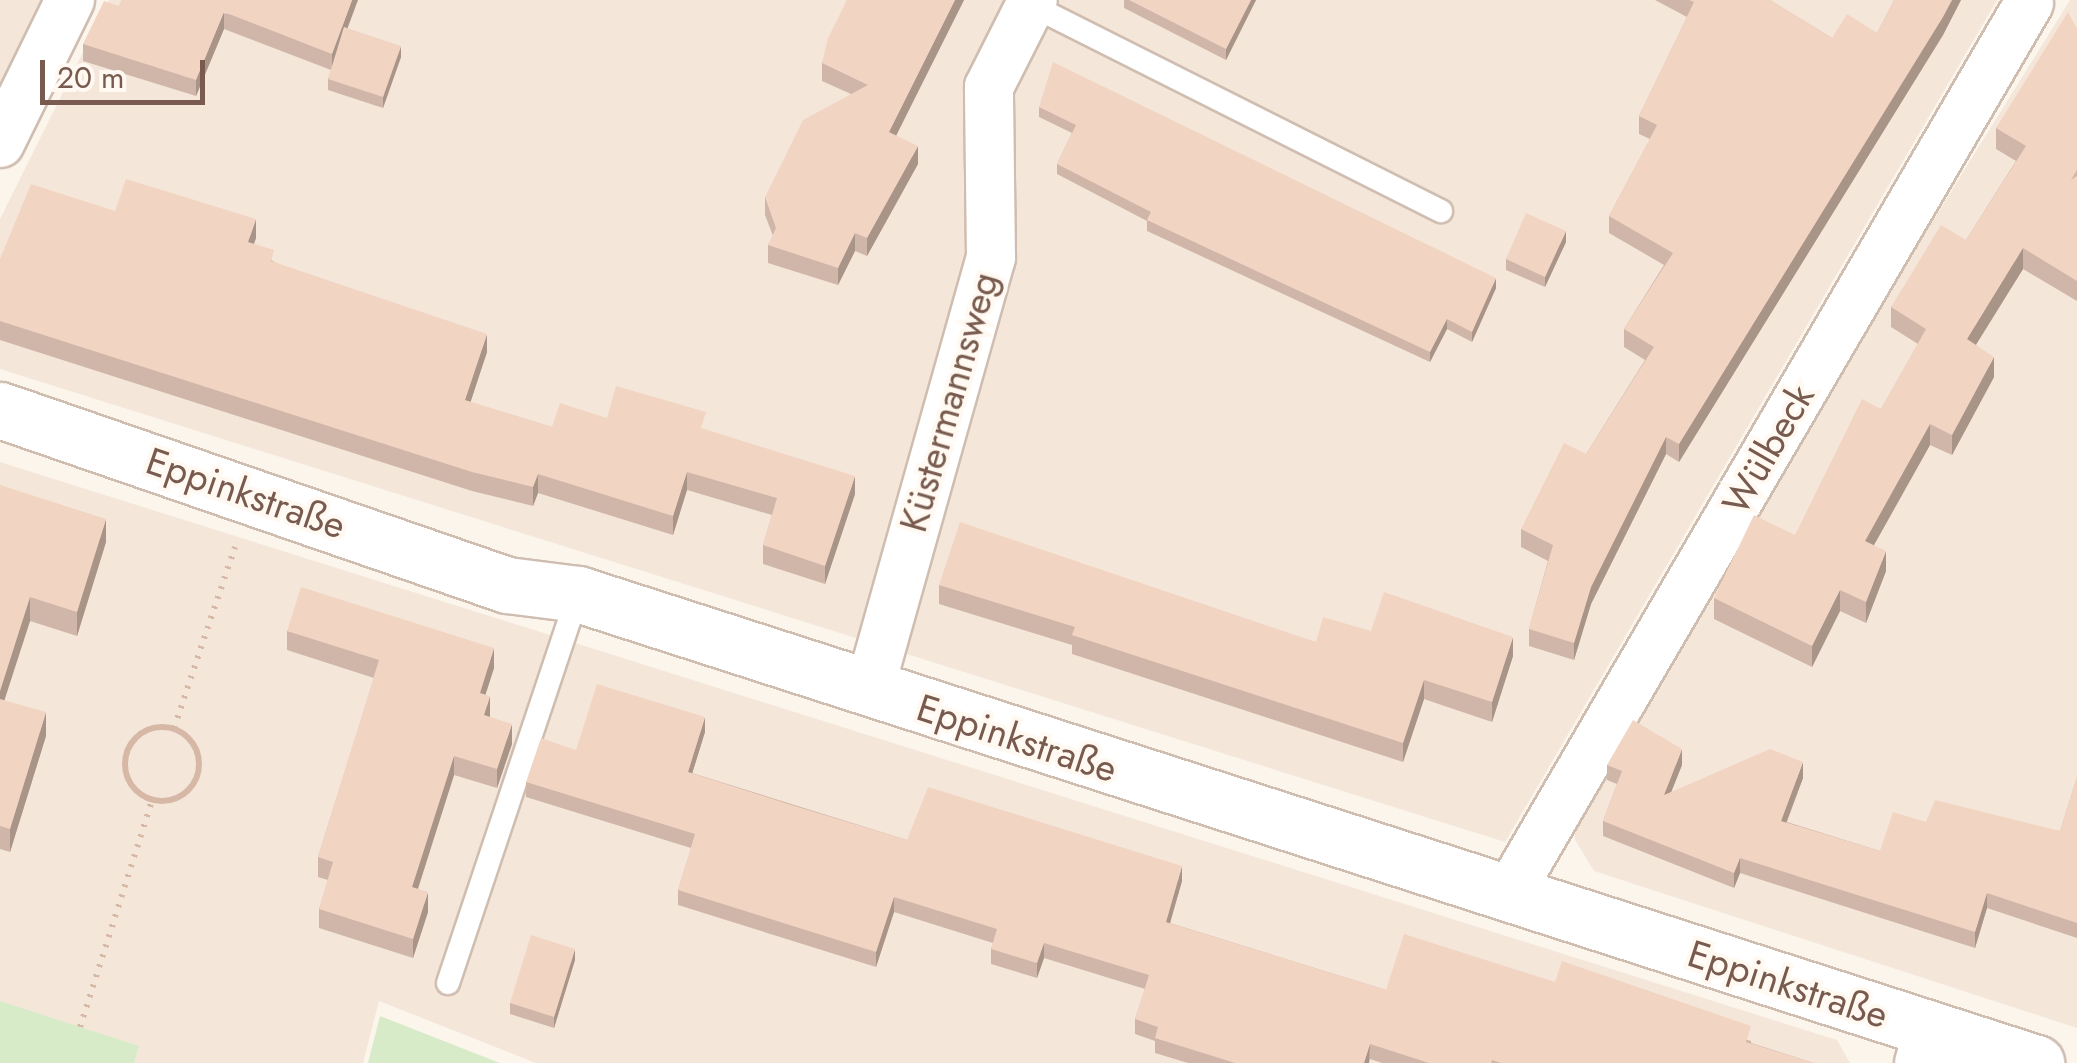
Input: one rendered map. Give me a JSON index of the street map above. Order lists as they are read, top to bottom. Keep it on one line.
{"streets":{"street":["Küstermannsweg","Wülbeck","Eppinkstraße"]},"crossings":[["Küstermannsweg","Eppinkstraße"],["Wülbeck","Eppinkstraße"]],"scale_bar":"20 m"}
